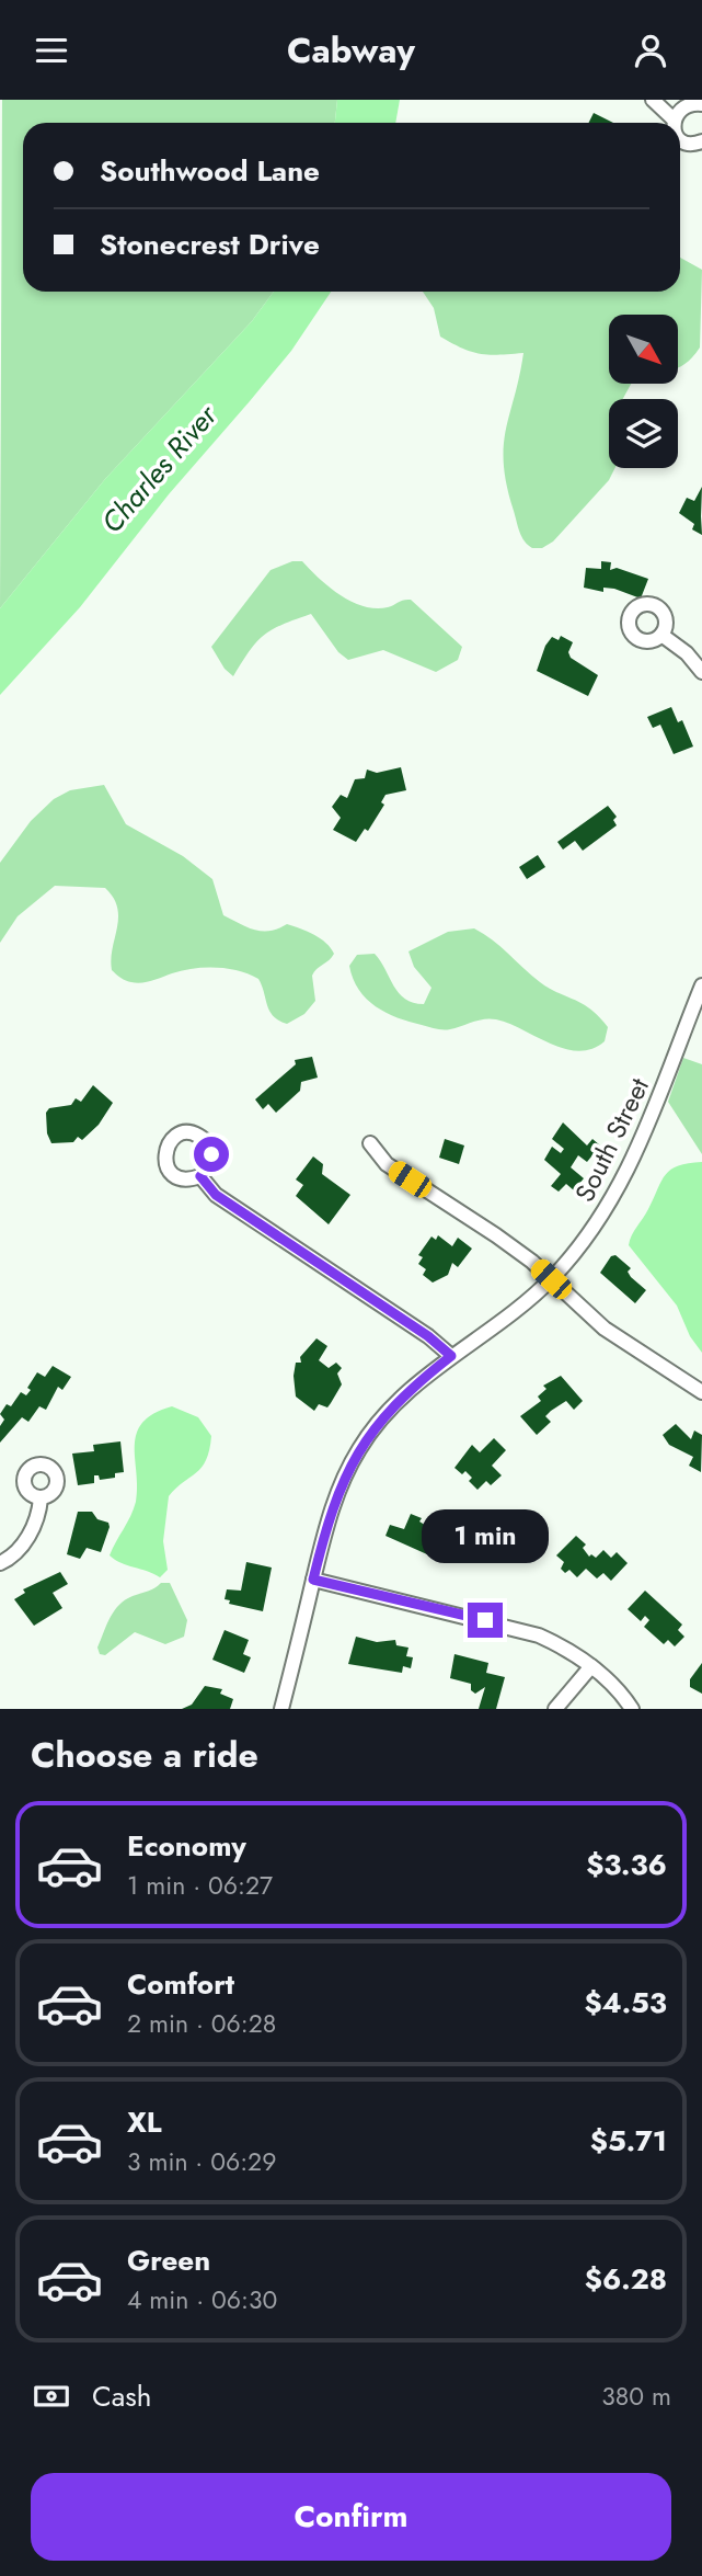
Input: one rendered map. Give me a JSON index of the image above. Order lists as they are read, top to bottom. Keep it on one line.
{"streets":{"street":["South Street"]},"water":["Charles River"],"north":"bottom right","page":{"header":"Cabway","banner":["Southwood Lane","Stonecrest Drive"],"bubble":"1 min","heading":"Choose a ride","list":[{"name":"Economy","note":"1 min · 06:27","value":"$3.36"},{"name":"Comfort","note":"2 min · 06:28","value":"$4.53"},{"name":"XL","note":"3 min · 06:29","value":"$5.71"},{"name":"Green","note":"4 min · 06:30","value":"$6.28"}],"pay":["Cash","380 m"],"buttons":"Confirm"}}
